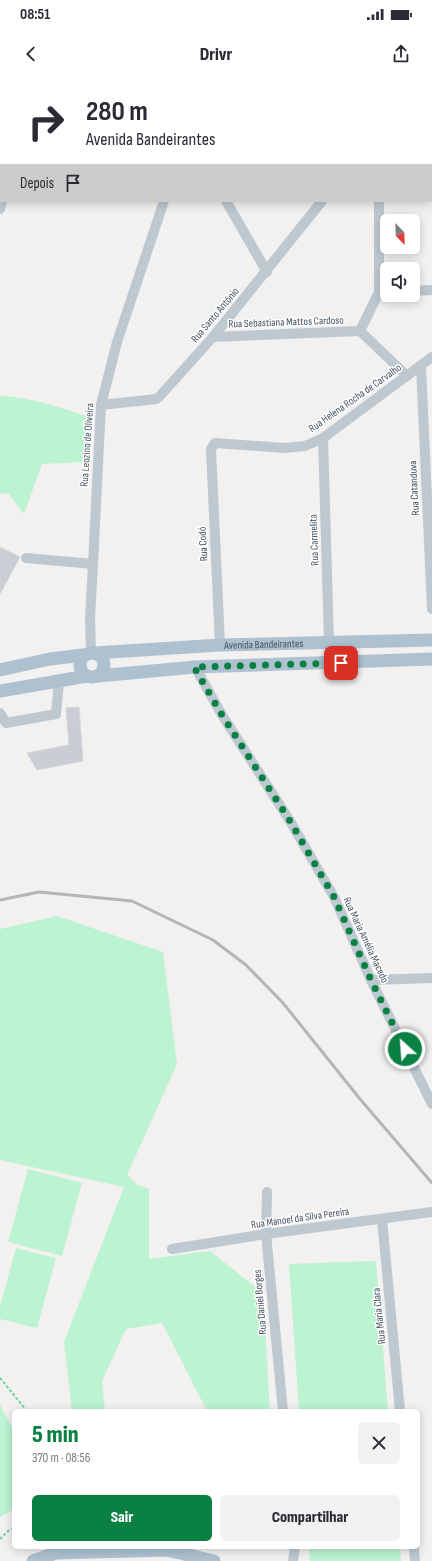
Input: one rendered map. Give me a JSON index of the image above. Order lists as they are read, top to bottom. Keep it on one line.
{"streets":{"main road":["Avenida Bandeirantes"],"street":["Rua Santo Antônio","Rua Sebastiana Mattos Cardoso","Rua Helena Rocha de Carvalho","Rua Leozino de Oliveira","Rua Catanduva","Rua Carmelita","Rua Codó","Rua Maria Amélia Macedo","Rua Manoel da Silva Pereira","Rua Daniel Borges","Rua Maria Clara"]},"crossings":[["Rua Santo Antônio","Rua Sebastiana Mattos Cardoso"],["Rua Santo Antônio","Rua Leozino de Oliveira"],["Rua Helena Rocha de Carvalho","Rua Catanduva"],["Rua Helena Rocha de Carvalho","Rua Carmelita"],["Rua Helena Rocha de Carvalho","Rua Codó"],["Rua Leozino de Oliveira","Avenida Bandeirantes"],["Rua Carmelita","Avenida Bandeirantes"],["Rua Codó","Avenida Bandeirantes"],["Avenida Bandeirantes","Rua Maria Amélia Macedo"],["Rua Manoel da Silva Pereira","Rua Daniel Borges"],["Rua Manoel da Silva Pereira","Rua Maria Clara"]],"north":"bottom right","page":{"status":"08:51","header":"Drivr","turn":["280 m","Avenida Bandeirantes"],"then":"Depois","heading":["5 min","370 m · 08:56"],"buttons":["Sair","Compartilhar"]}}
